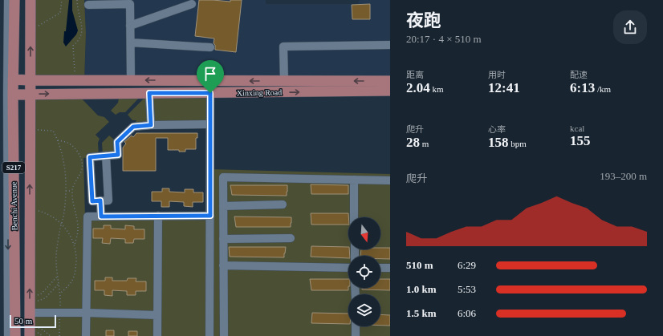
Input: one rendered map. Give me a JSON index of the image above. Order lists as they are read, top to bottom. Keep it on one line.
{"streets":{"main road":["Xinxing Road","S217","Benchi Avenue"]},"crossings":[["Xinxing Road","Benchi Avenue"]],"scale_bar":"50 m","north":"bottom","page":{"heading":["夜跑","20:17 · 4 × 510 m"],"stats":[["距离","2.04 km"],["用时","12:41"],["配速","6:13 /km"],["爬升","28 m"],["心率","158 bpm"],["kcal","155"]],"chart":["爬升","193–200 m"],"list":[{"name":"510 m","note":"6:29"},{"name":"1.0 km","note":"5:53"},{"name":"1.5 km","note":"6:06"}],"scale":"50 m"}}
